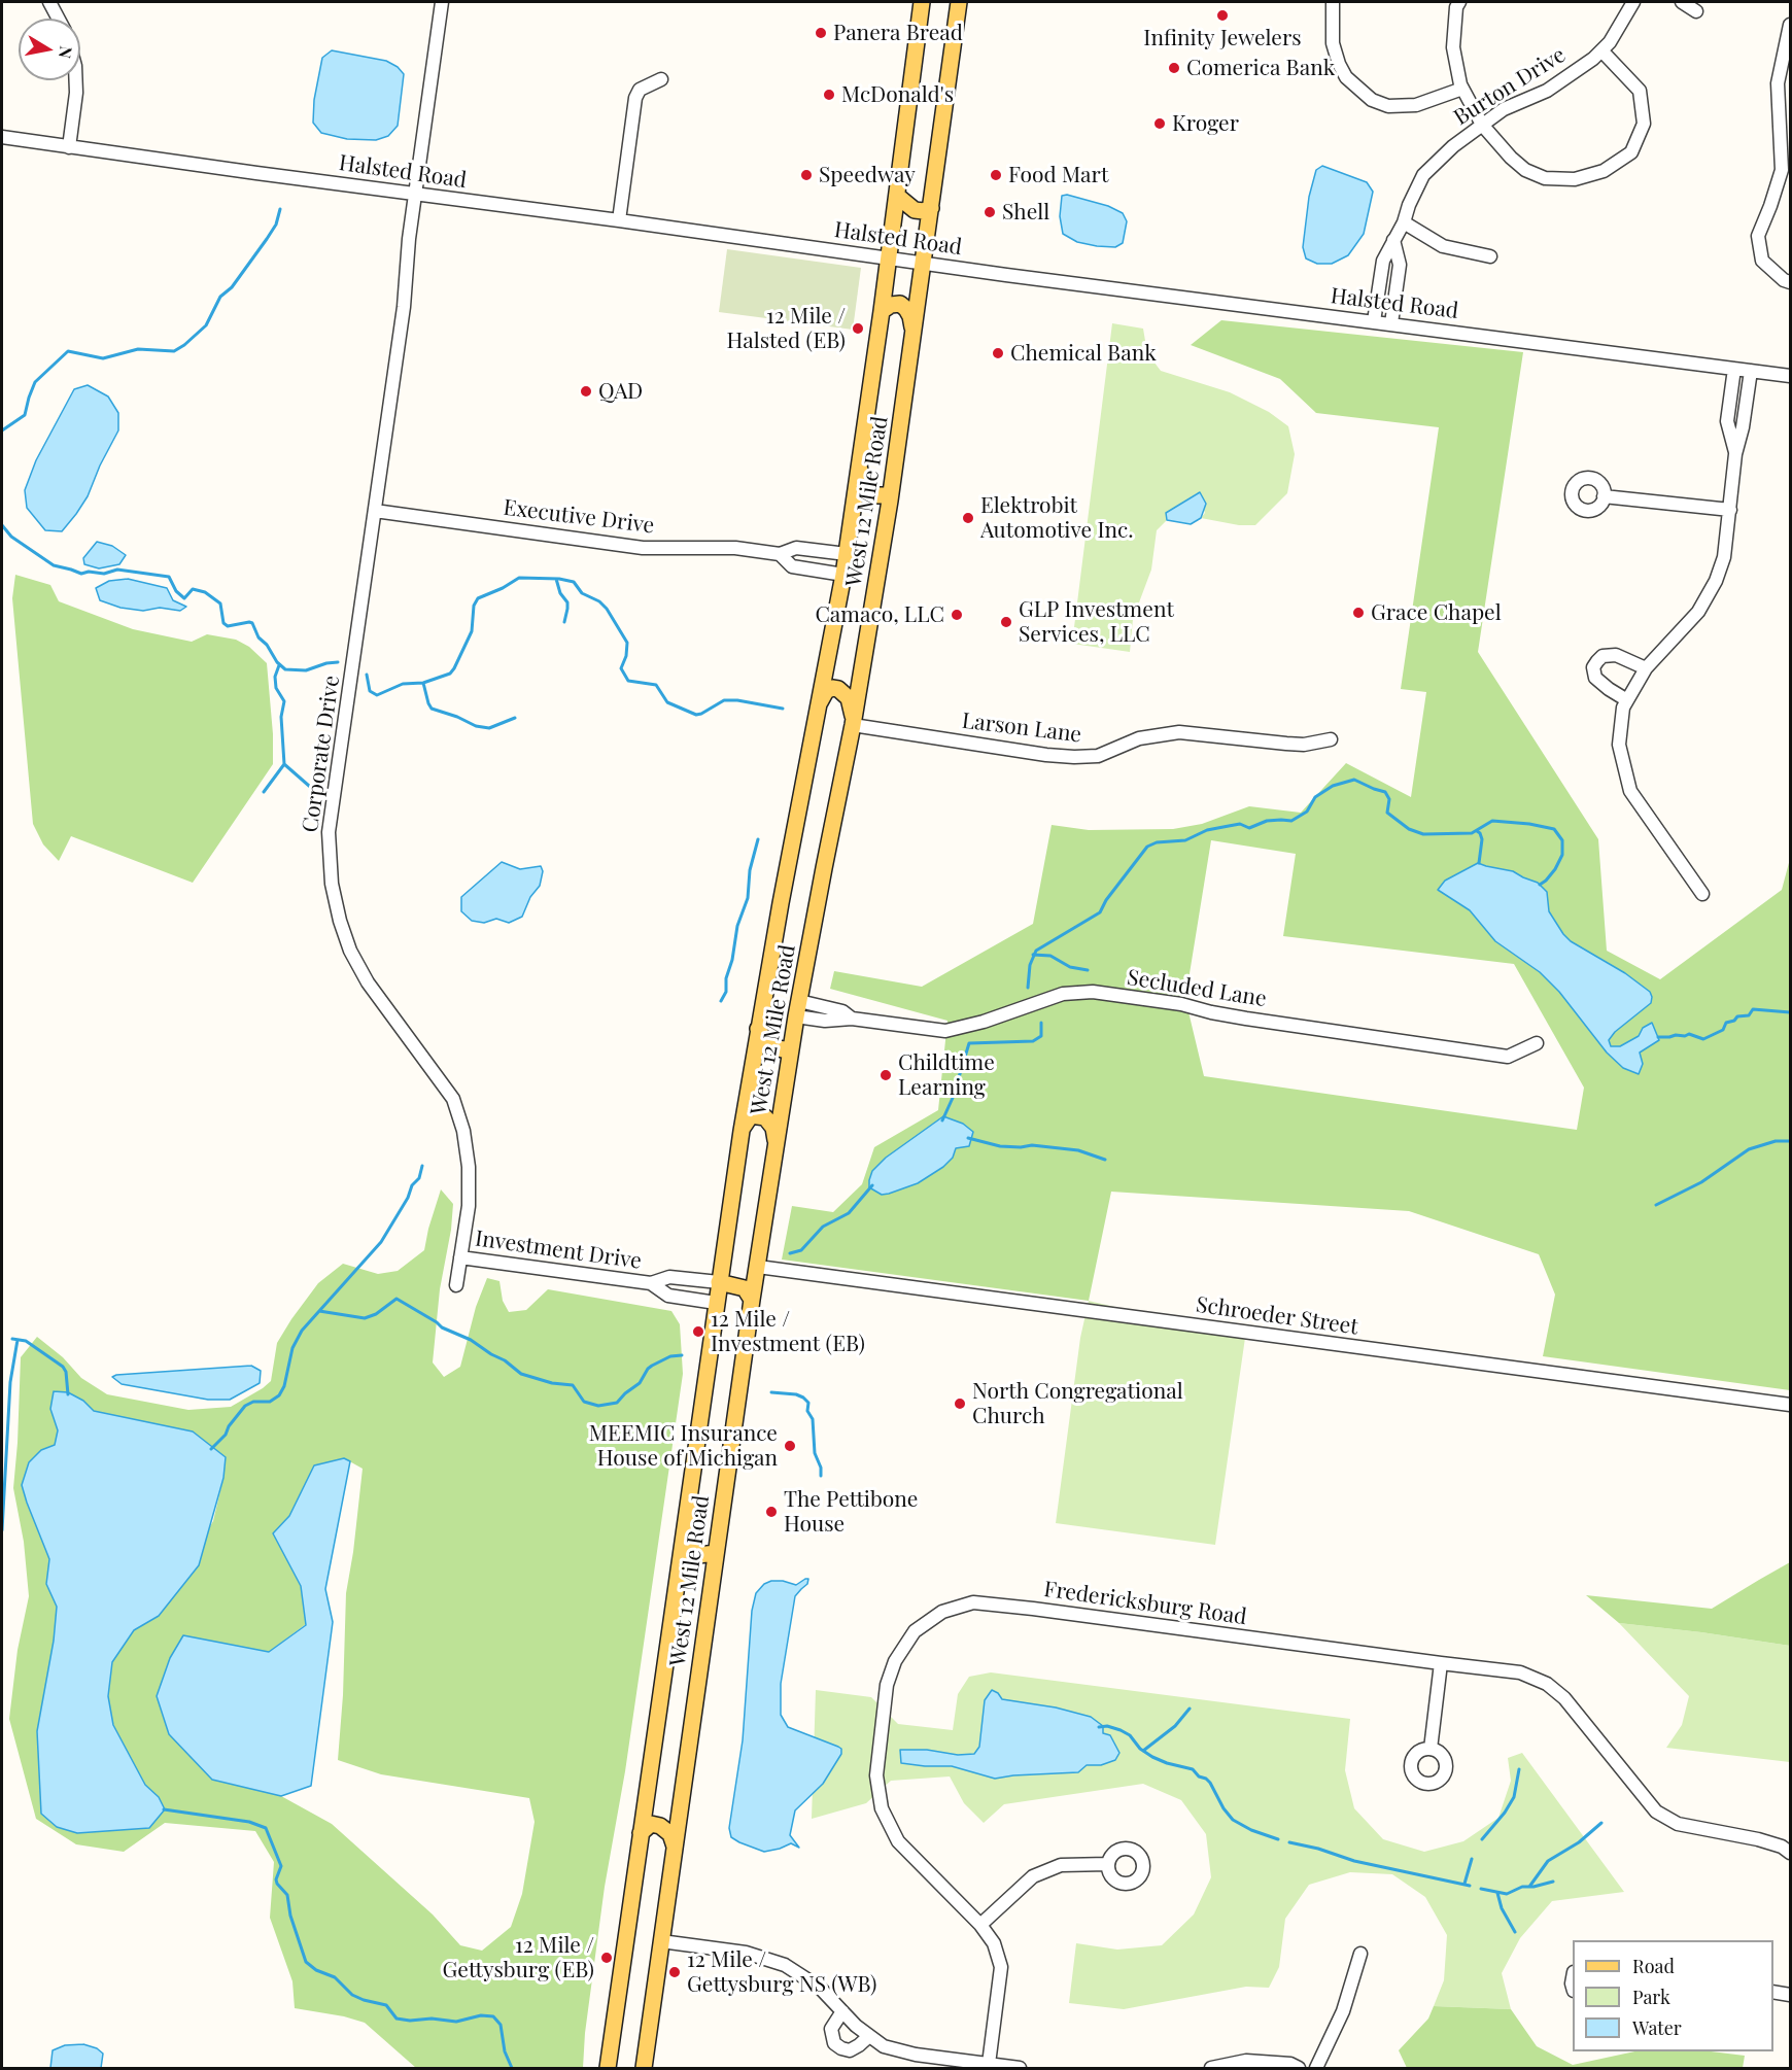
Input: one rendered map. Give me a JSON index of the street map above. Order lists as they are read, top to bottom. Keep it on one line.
{"streets":{"main road":["West 12 Mile Road"],"street":["Burton Drive","Halsted Road","Executive Drive","Larson Lane","Corporate Drive","Secluded Lane","Investment Drive","Schroeder Street","Fredericksburg Road"]},"crossings":[["Burton Drive","Halsted Road"],["Halsted Road","West 12 Mile Road"],["Halsted Road","Corporate Drive"],["West 12 Mile Road","Executive Drive"],["West 12 Mile Road","Larson Lane"],["West 12 Mile Road","Secluded Lane"],["West 12 Mile Road","Investment Drive"],["West 12 Mile Road","Schroeder Street"],["Executive Drive","Corporate Drive"],["Corporate Drive","Investment Drive"]],"places":["Infinity Jewelers","Panera Bread","Comerica Bank","McDonald's","Kroger","Speedway","Food Mart","Shell","12 Mile / Halsted (EB)","Chemical Bank","QAD","Elektrobit Automotive Inc.","Grace Chapel","Camaco, LLC","GLP Investment Services, LLC","Childtime Learning","12 Mile / Investment (EB)","North Congregational Church","MEEMIC Insurance House of Michigan","The Pettibone House","12 Mile / Gettysburg (EB)","12 Mile / Gettysburg NS (WB)"],"legend":["Road","Park","Water"],"north":"right"}
